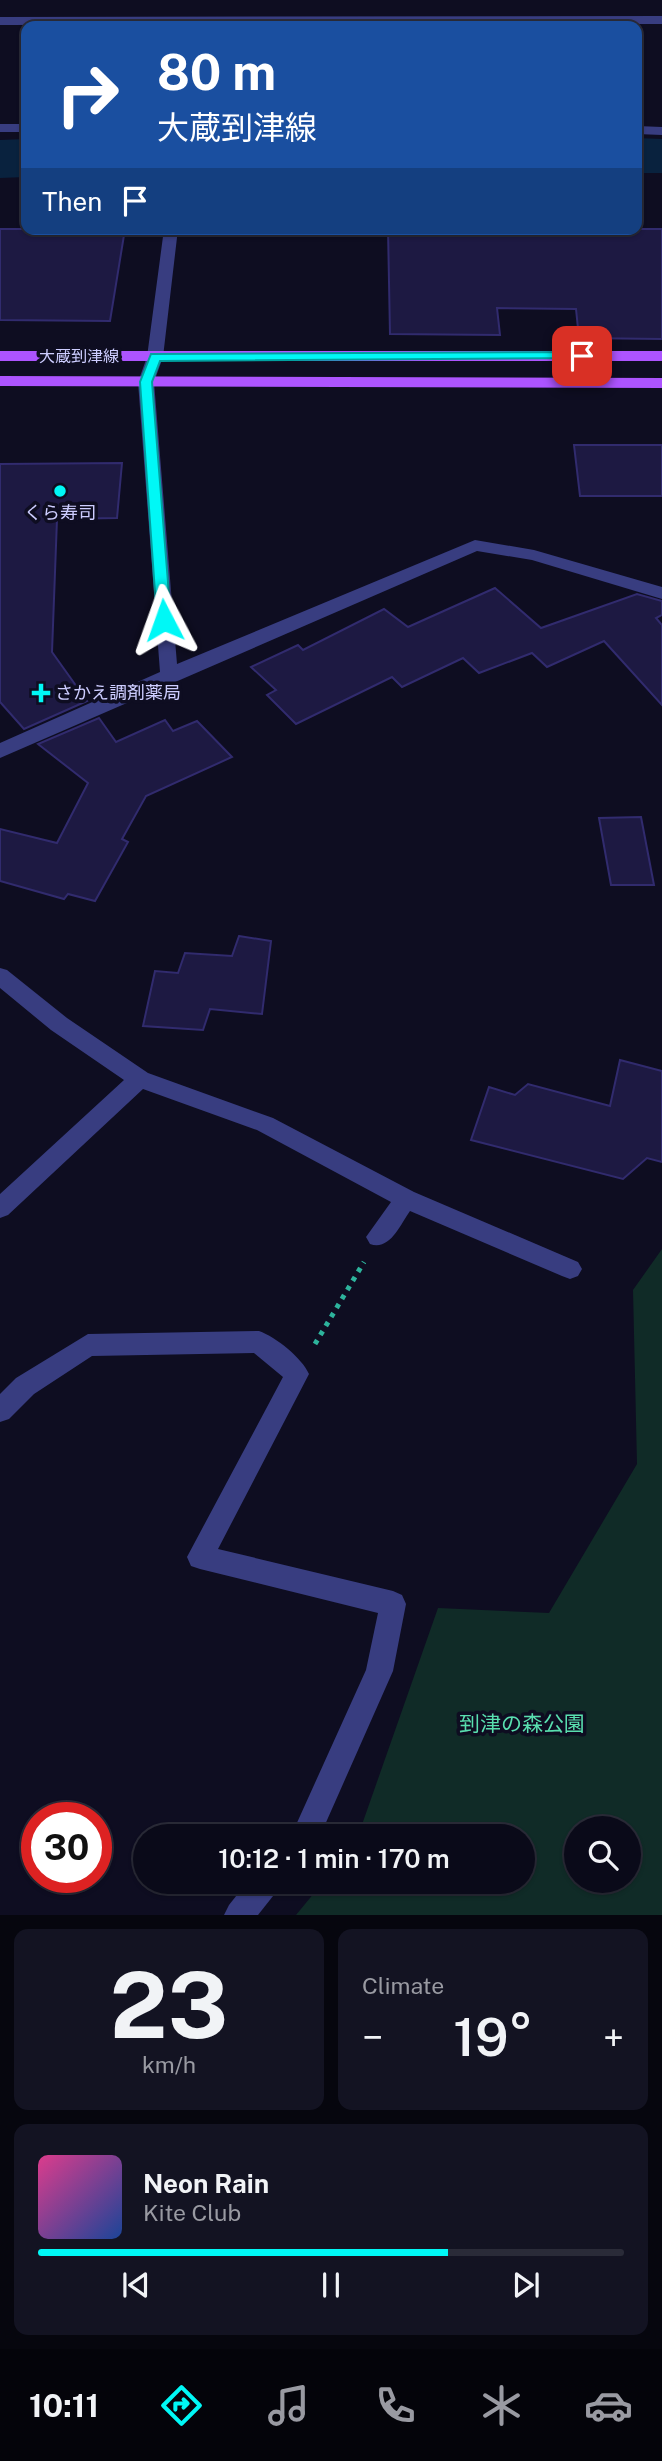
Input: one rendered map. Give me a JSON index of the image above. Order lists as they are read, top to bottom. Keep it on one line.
{"streets":{"main road":["大蔵到津線"]},"parks":["到津の森公園"],"places":{"other":["くら寿司"],"health":["さかえ調剤薬局"]},"page":{"turn":["80 m","大蔵到津線"],"then":"Then","limit":"30","trip":"10:12 · 1 min · 170 m","tile":[["23","km/h"],"Climate"],"heat":["−","19°","+"],"song":["Neon Rain","Kite Club"],"tabs":"10:11"}}
